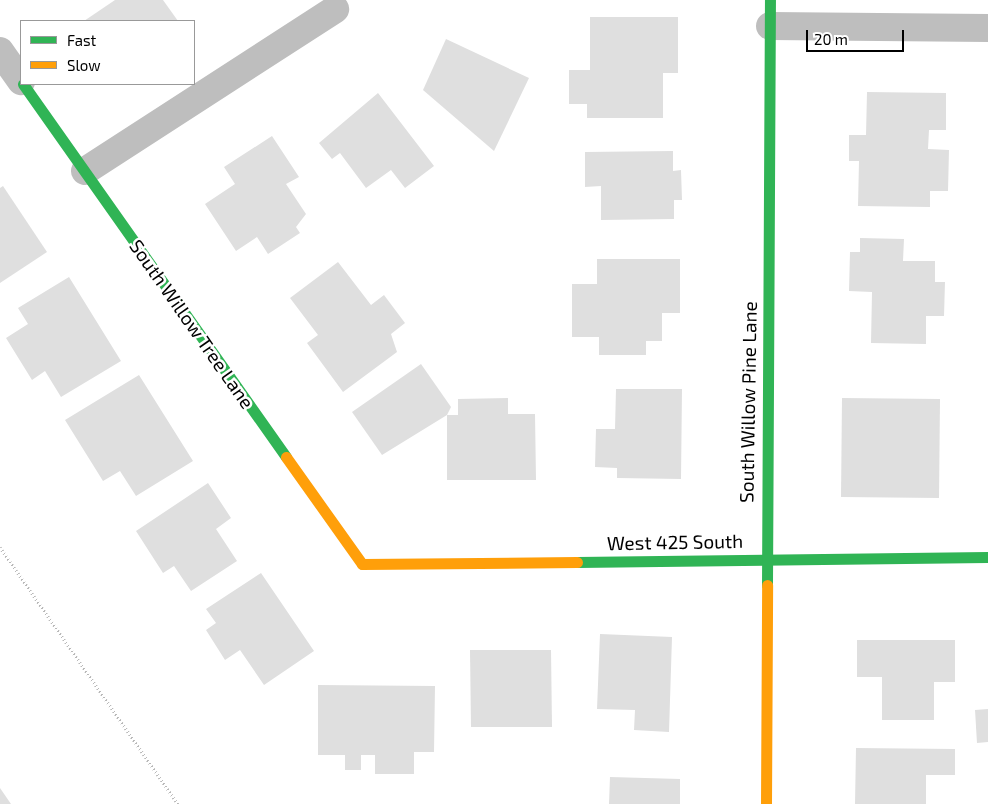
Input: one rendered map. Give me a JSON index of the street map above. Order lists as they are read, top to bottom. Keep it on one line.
{"streets":{"street":["South Willow Tree Lane","South Willow Pine Lane","West 425 South"]},"crossings":[["South Willow Tree Lane","West 425 South"],["South Willow Pine Lane","West 425 South"]],"legend":["Fast","Slow"],"scale_bar":"20 m"}
